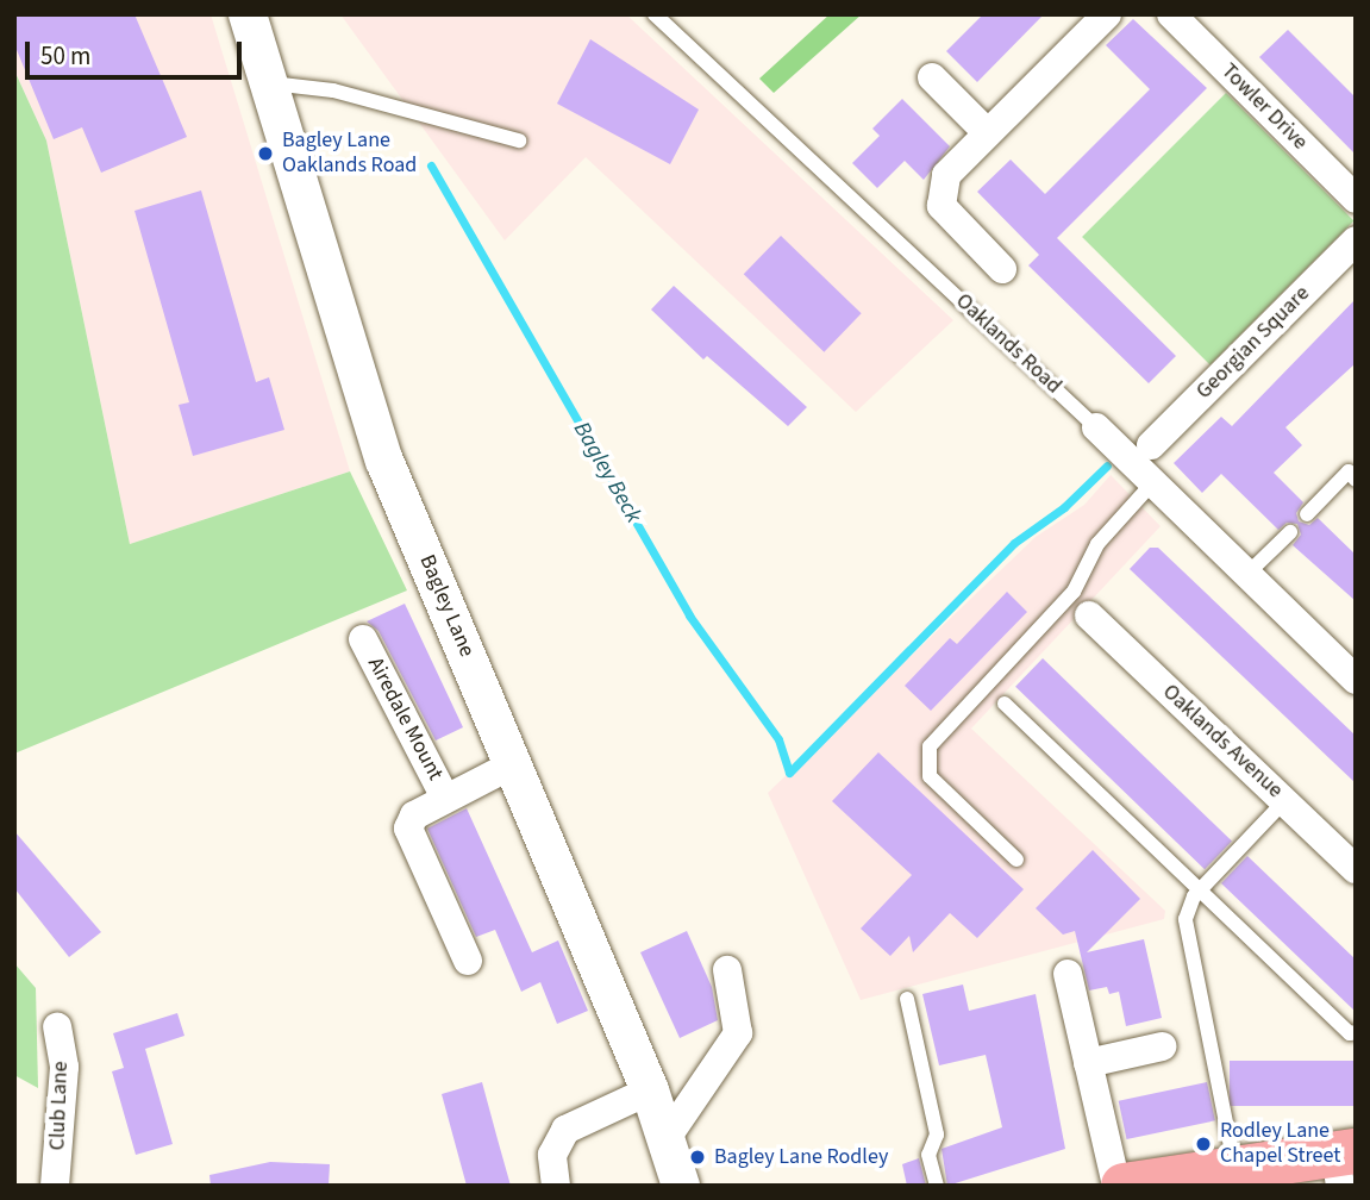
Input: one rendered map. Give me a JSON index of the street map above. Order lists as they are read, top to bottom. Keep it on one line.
{"streets":{"street":["Towler Drive","Georgian Square","Oaklands Road","Bagley Lane","Airedale Mount","Oaklands Avenue","Club Lane"]},"crossings":[["Bagley Lane","Airedale Mount"]],"water":["Bagley Beck"],"places":["Bagley Lane Oaklands Road","Rodley Lane Chapel Street","Bagley Lane Rodley"],"scale_bar":"50 m"}
